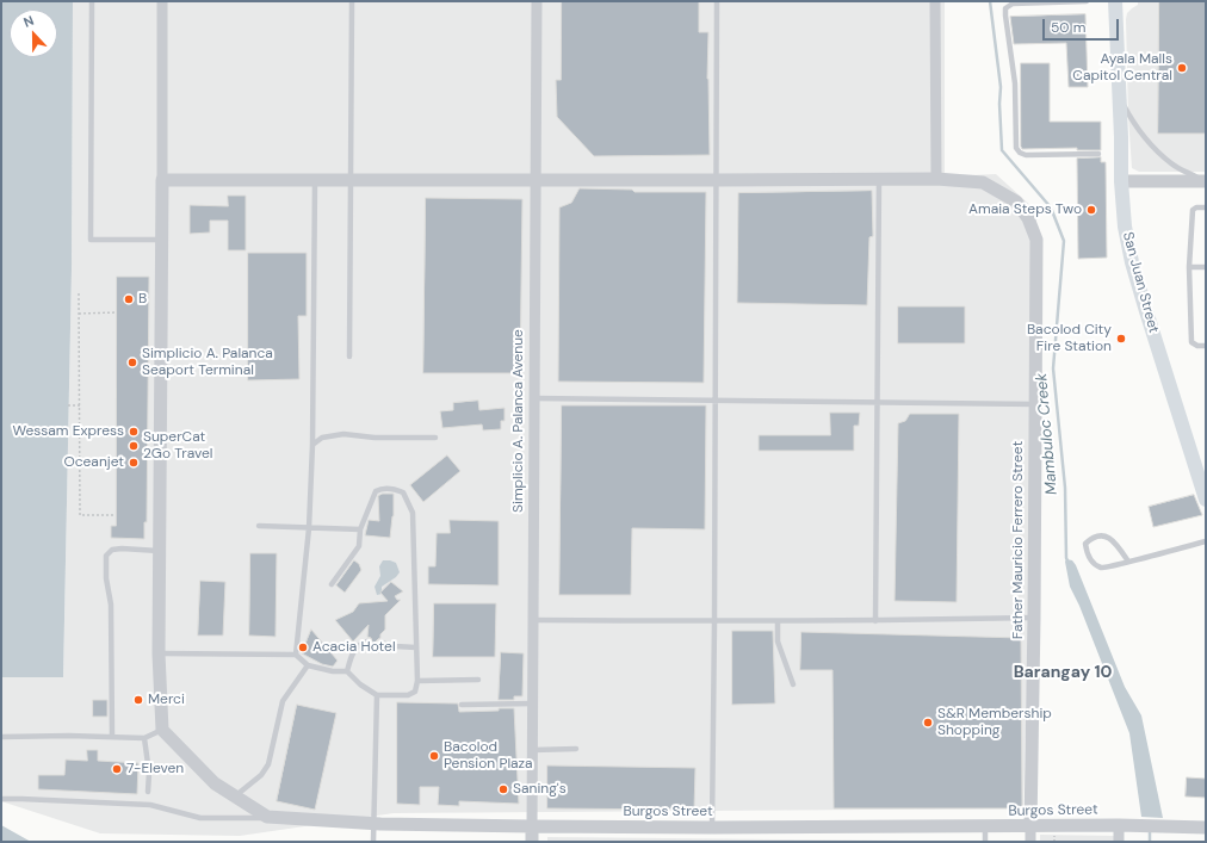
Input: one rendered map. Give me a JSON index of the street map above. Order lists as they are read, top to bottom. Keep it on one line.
{"streets":{"main road":["San Juan Street"],"street":["Simplicio A. Palanca Avenue","Father Mauricio Ferrero Street","Burgos Street"]},"crossings":[["Simplicio A. Palanca Avenue","Burgos Street"],["Father Mauricio Ferrero Street","Burgos Street"]],"districts":["Barangay 10"],"water":["Mambuloc Creek"],"places":["Ayala Malls Capitol Central","Amaia Steps Two","B","Bacolod City Fire Station","Simplicio A. Palanca Seaport Terminal","Wessam Express","SuperCat 2Go Travel","Oceanjet","Acacia Hotel","Merci","S&R Membership Shopping","Bacolod Pension Plaza","7-Eleven","Saning's"],"scale_bar":"50 m","north":"top"}
